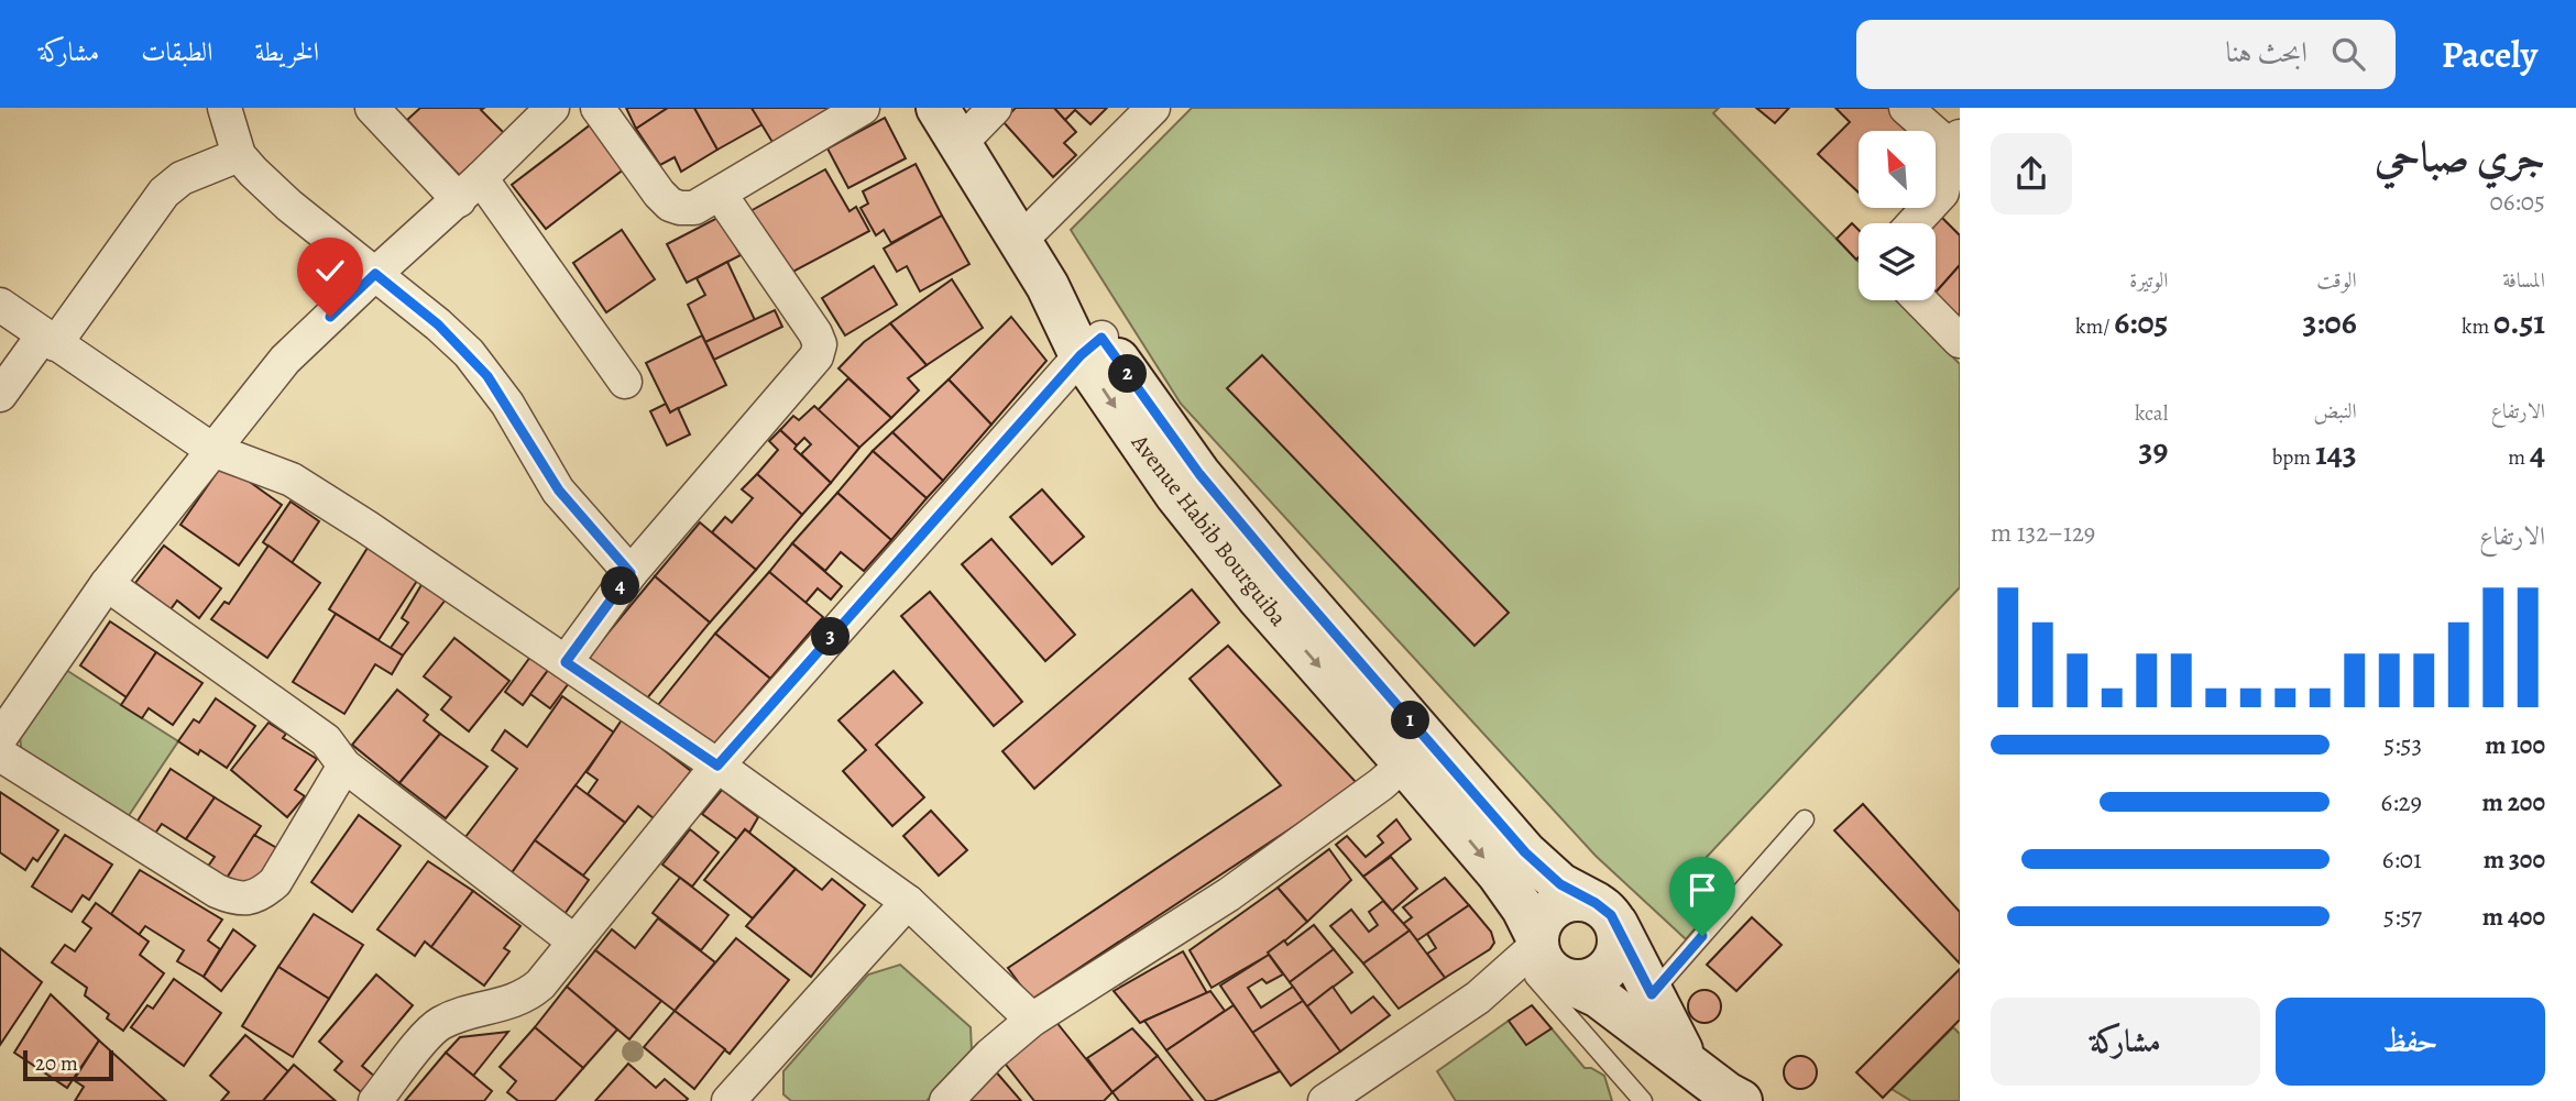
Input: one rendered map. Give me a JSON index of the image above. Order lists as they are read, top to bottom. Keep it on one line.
{"streets":{"street":["Avenue Habib Bourguiba"]},"scale_bar":"20 m","north":"top left","page":{"header":"Pacely","search":"ابحث هنا","nav":["الخريطة","الطبقات","مشاركة"],"heading":["جري صباحي","06:05"],"stats":[["المسافة","0.51 km"],["الوقت","3:06"],["الوتيرة","6:05 /km"],["الارتفاع","4 m"],["النبض","143 bpm"],["kcal","39"]],"pins":["2","4","3","1"],"chart":["الارتفاع","129–132 m"],"list":[{"name":"100 m","note":"5:53"},{"name":"200 m","note":"6:29"},{"name":"300 m","note":"6:01"},{"name":"400 m","note":"5:57"}],"buttons":["حفظ","مشاركة"],"scale":"20 m"}}
